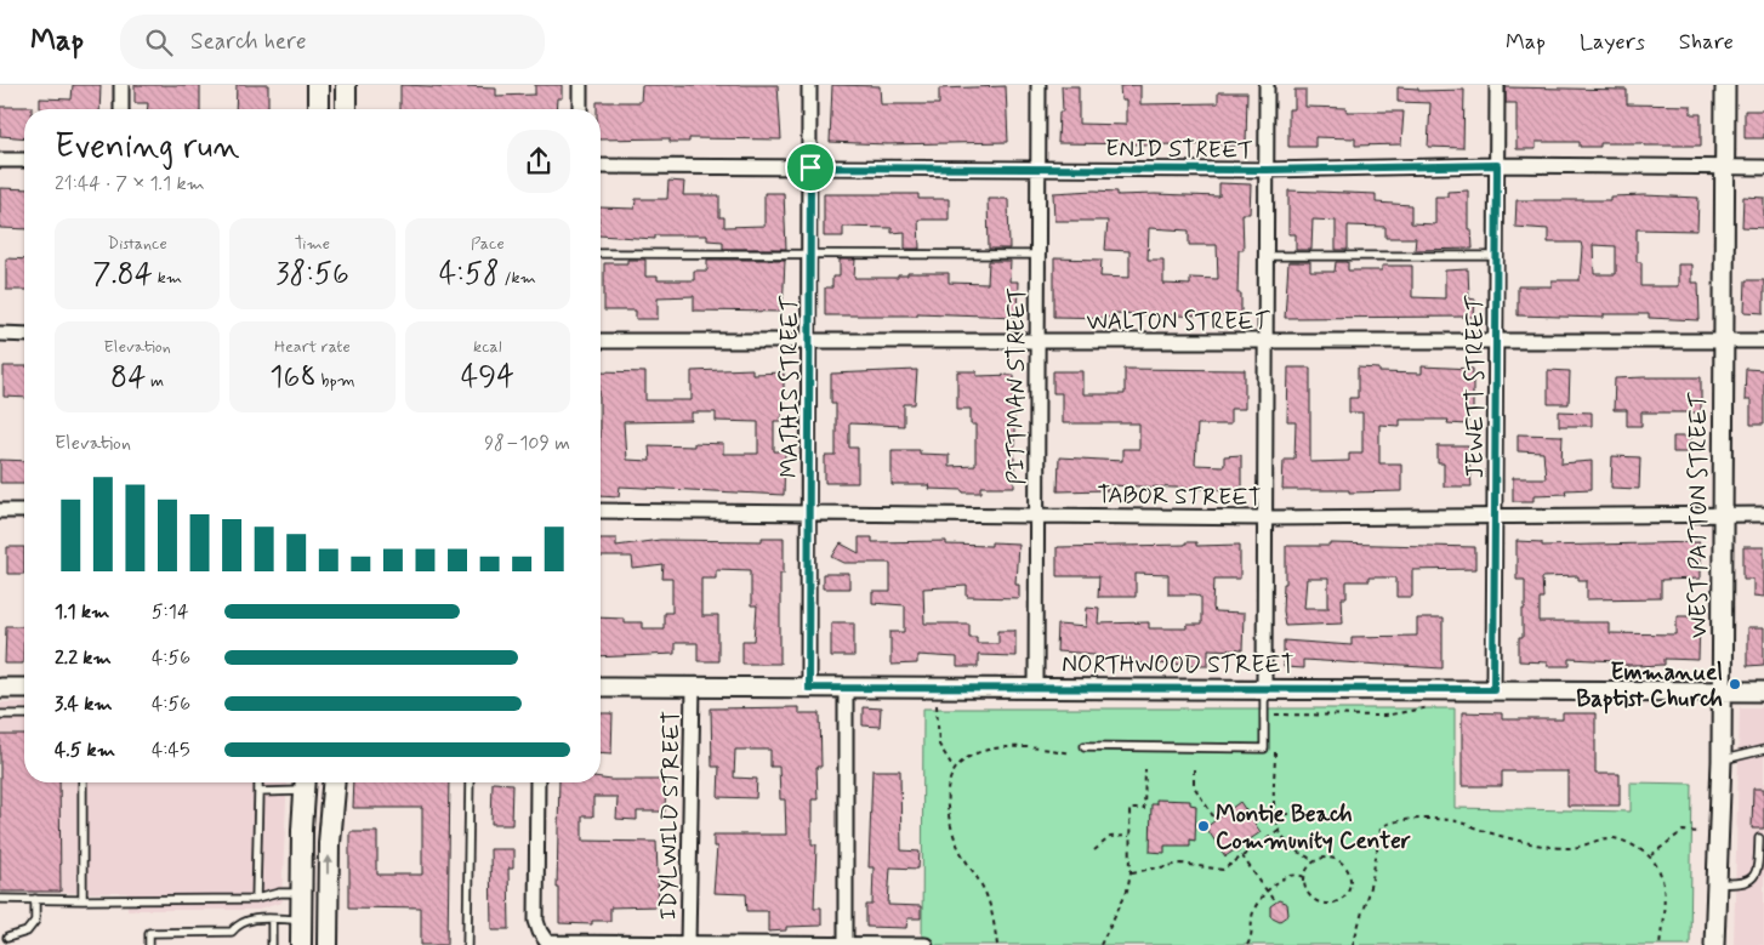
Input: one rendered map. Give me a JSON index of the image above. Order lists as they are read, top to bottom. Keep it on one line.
{"streets":{"street":["ENID STREET","WALTON STREET","PITTMAN STREET","MATHIS STREET","JEWETT STREET","TABOR STREET","WEST PATTON STREET","NORTHWOOD STREET","IDYLWILD STREET"]},"crossings":[["ENID STREET","PITTMAN STREET"],["ENID STREET","MATHIS STREET"],["ENID STREET","JEWETT STREET"],["ENID STREET","WEST PATTON STREET"],["WALTON STREET","PITTMAN STREET"],["WALTON STREET","MATHIS STREET"],["WALTON STREET","JEWETT STREET"],["WALTON STREET","WEST PATTON STREET"],["PITTMAN STREET","TABOR STREET"],["PITTMAN STREET","NORTHWOOD STREET"],["MATHIS STREET","TABOR STREET"],["MATHIS STREET","NORTHWOOD STREET"],["JEWETT STREET","TABOR STREET"],["JEWETT STREET","NORTHWOOD STREET"],["TABOR STREET","WEST PATTON STREET"],["WEST PATTON STREET","NORTHWOOD STREET"],["NORTHWOOD STREET","IDYLWILD STREET"]],"places":["Emmanuel Baptist Church","Montie Beach Community Center"],"page":{"header":"Map","search":"Search here","nav":["Map","Layers","Share"],"heading":["Evening run","21:44 · 7 × 1.1 km"],"stats":[["Distance","7.84 km"],["Time","38:56"],["Pace","4:58 /km"],["Elevation","84 m"],["Heart rate","168 bpm"],["kcal","494"]],"chart":["Elevation","98–109 m"],"list":[{"name":"1.1 km","note":"5:14"},{"name":"2.2 km","note":"4:56"},{"name":"3.4 km","note":"4:56"},{"name":"4.5 km","note":"4:45"}]}}
